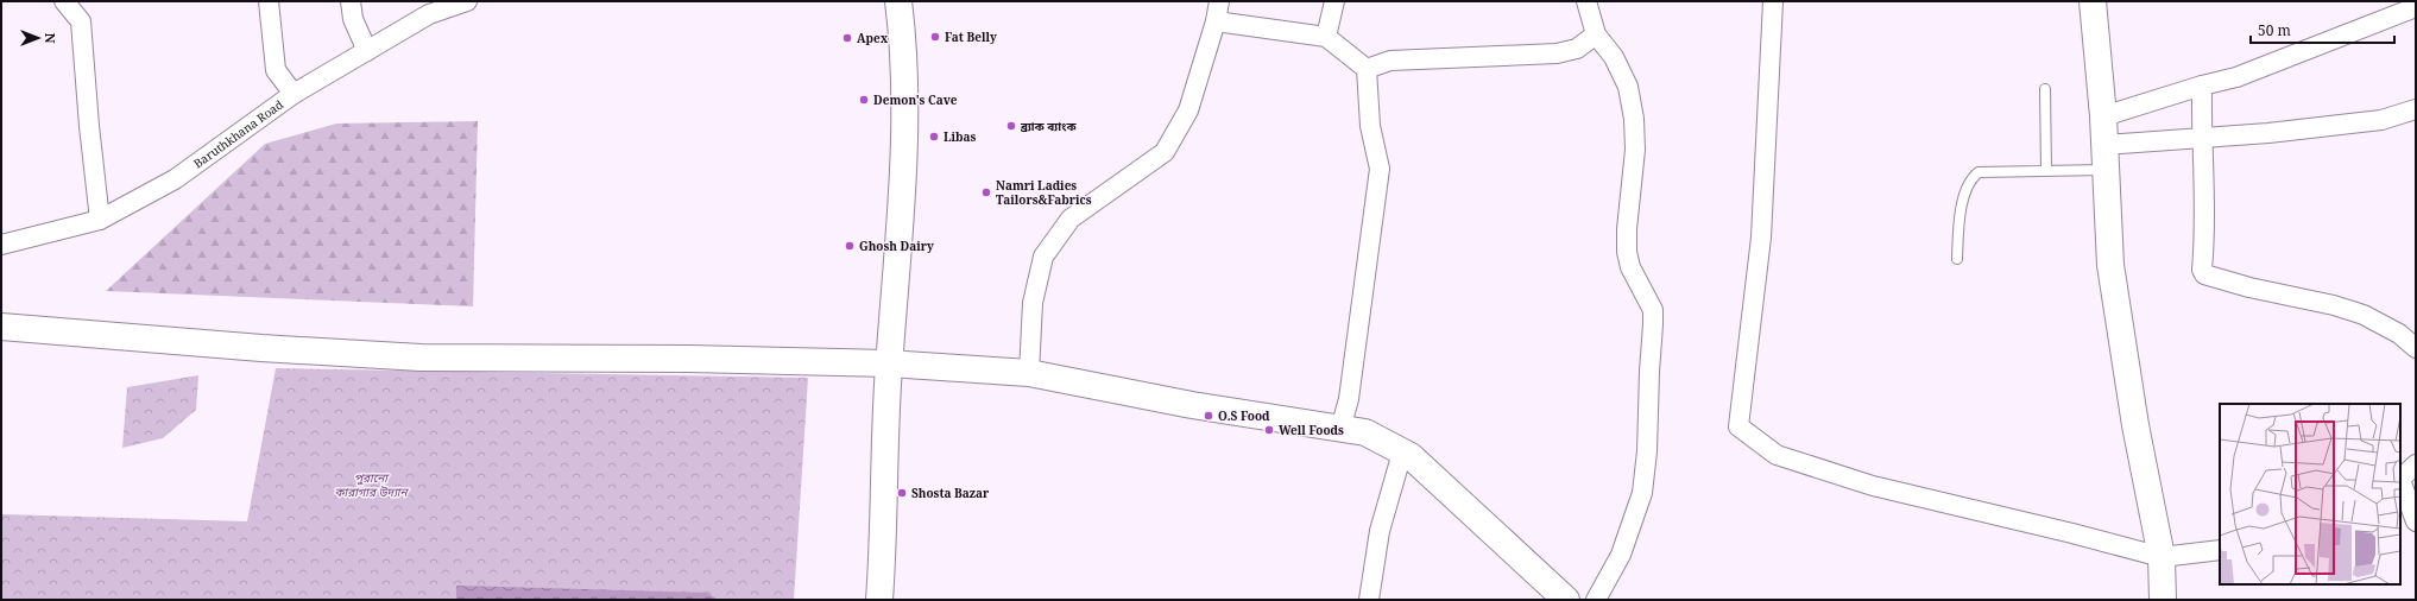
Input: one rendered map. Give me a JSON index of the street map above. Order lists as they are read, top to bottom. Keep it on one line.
{"streets":{"street":["Baruthkhana Road"]},"parks":["পুরানো কারাগার উদ্যান"],"places":["Fat Belly","Apex","Demon's Cave","ব্র্যাক ব্যাংক","Libas","Namri Ladies Tailors&Fabrics","Ghosh Dairy","O.S Food","Well Foods","Shosta Bazar"],"scale_bar":"50 m","north":"right"}
